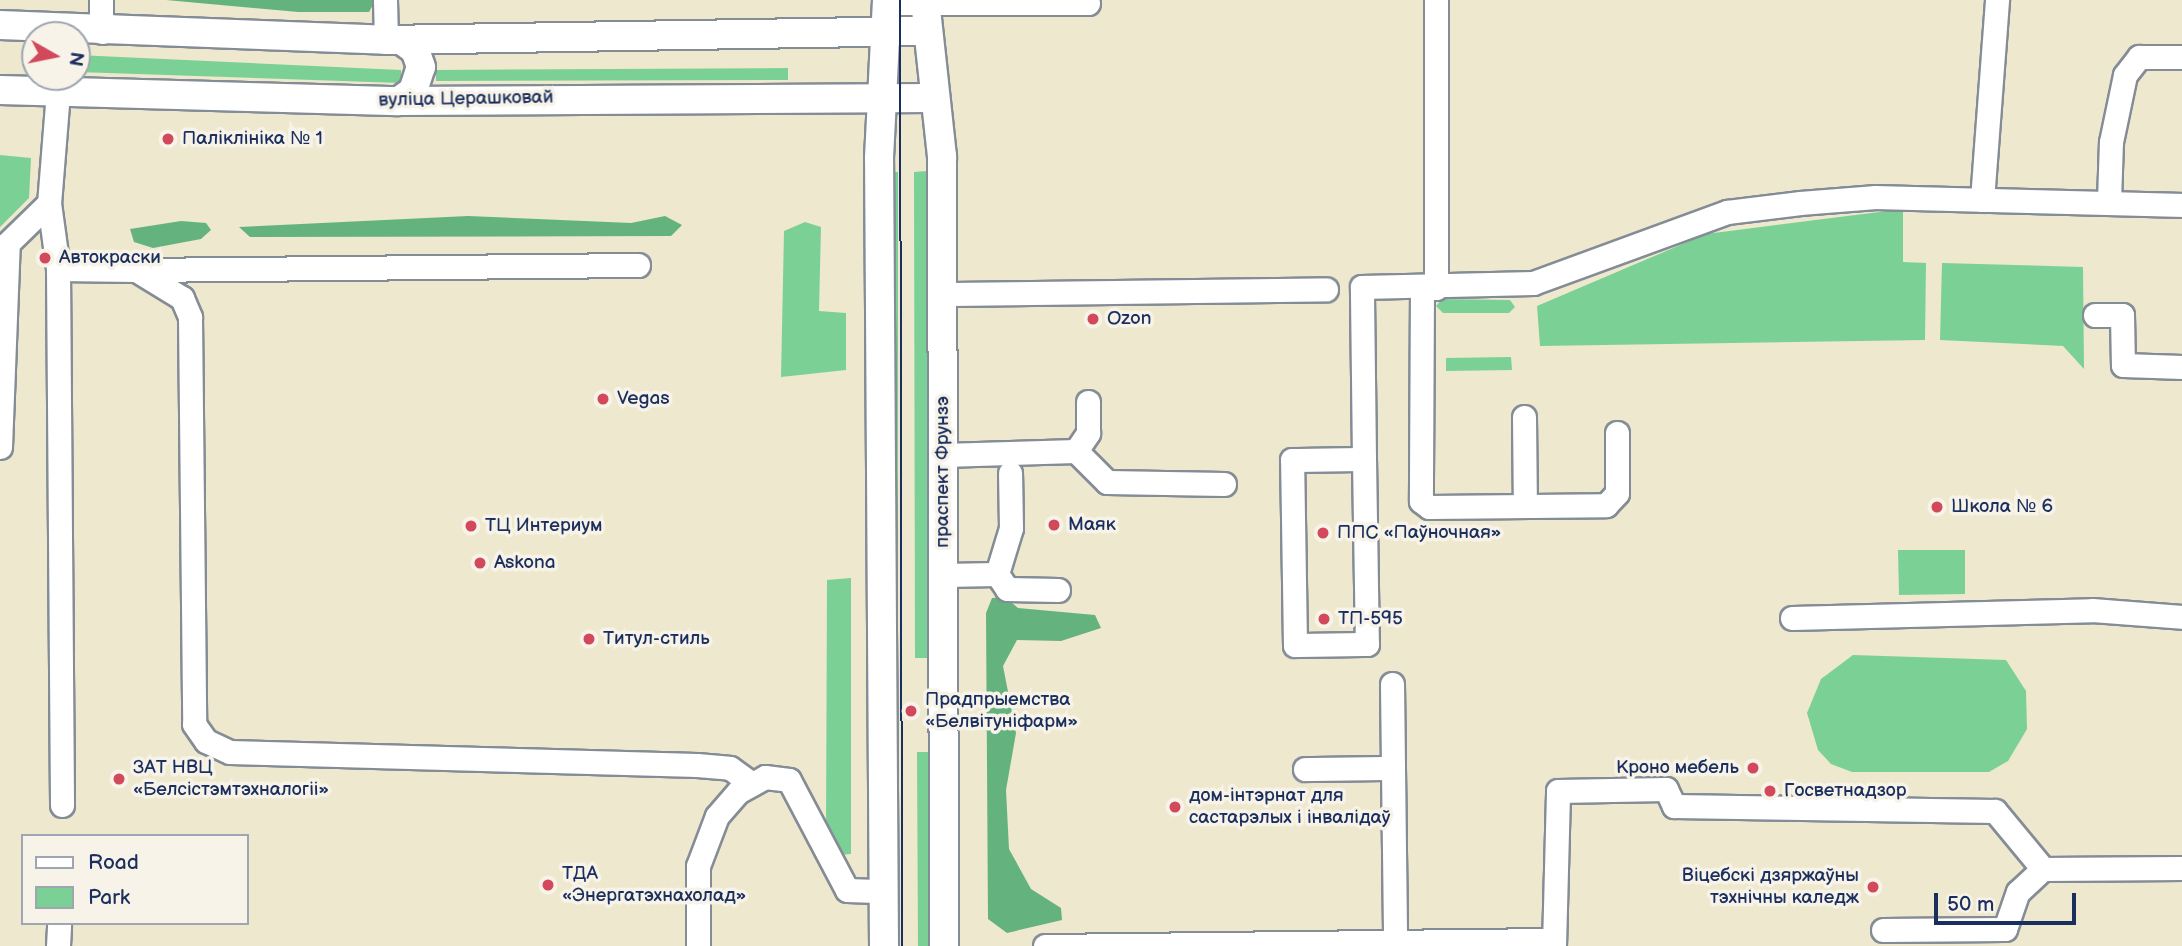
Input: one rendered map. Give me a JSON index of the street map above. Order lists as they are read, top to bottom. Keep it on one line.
{"streets":{"main road":["вуліца Церашковай","праспект Фрунзэ"]},"crossings":[["вуліца Церашковай","праспект Фрунзэ"]],"places":["Паліклініка № 1","Автокраски","Ozon","Vegas","Школа № 6","Маяк","ТЦ Интериум","ППС «Паўночная»","Askona","ТП-595","Титул-cтиль","Прадпрыемства «Белвітуніфарм»","Кроно мебель","ЗАТ НВЦ «Белсістэмтэхналогіі»","Госветнадзор","дом-інтэрнат для састарэлых і інвалідаў","ТДА «Энергатэхнахолад»","Віцебскі дзяржаўны тэхнічны каледж"],"legend":["Road","Park"],"scale_bar":"50 m","north":"right"}
